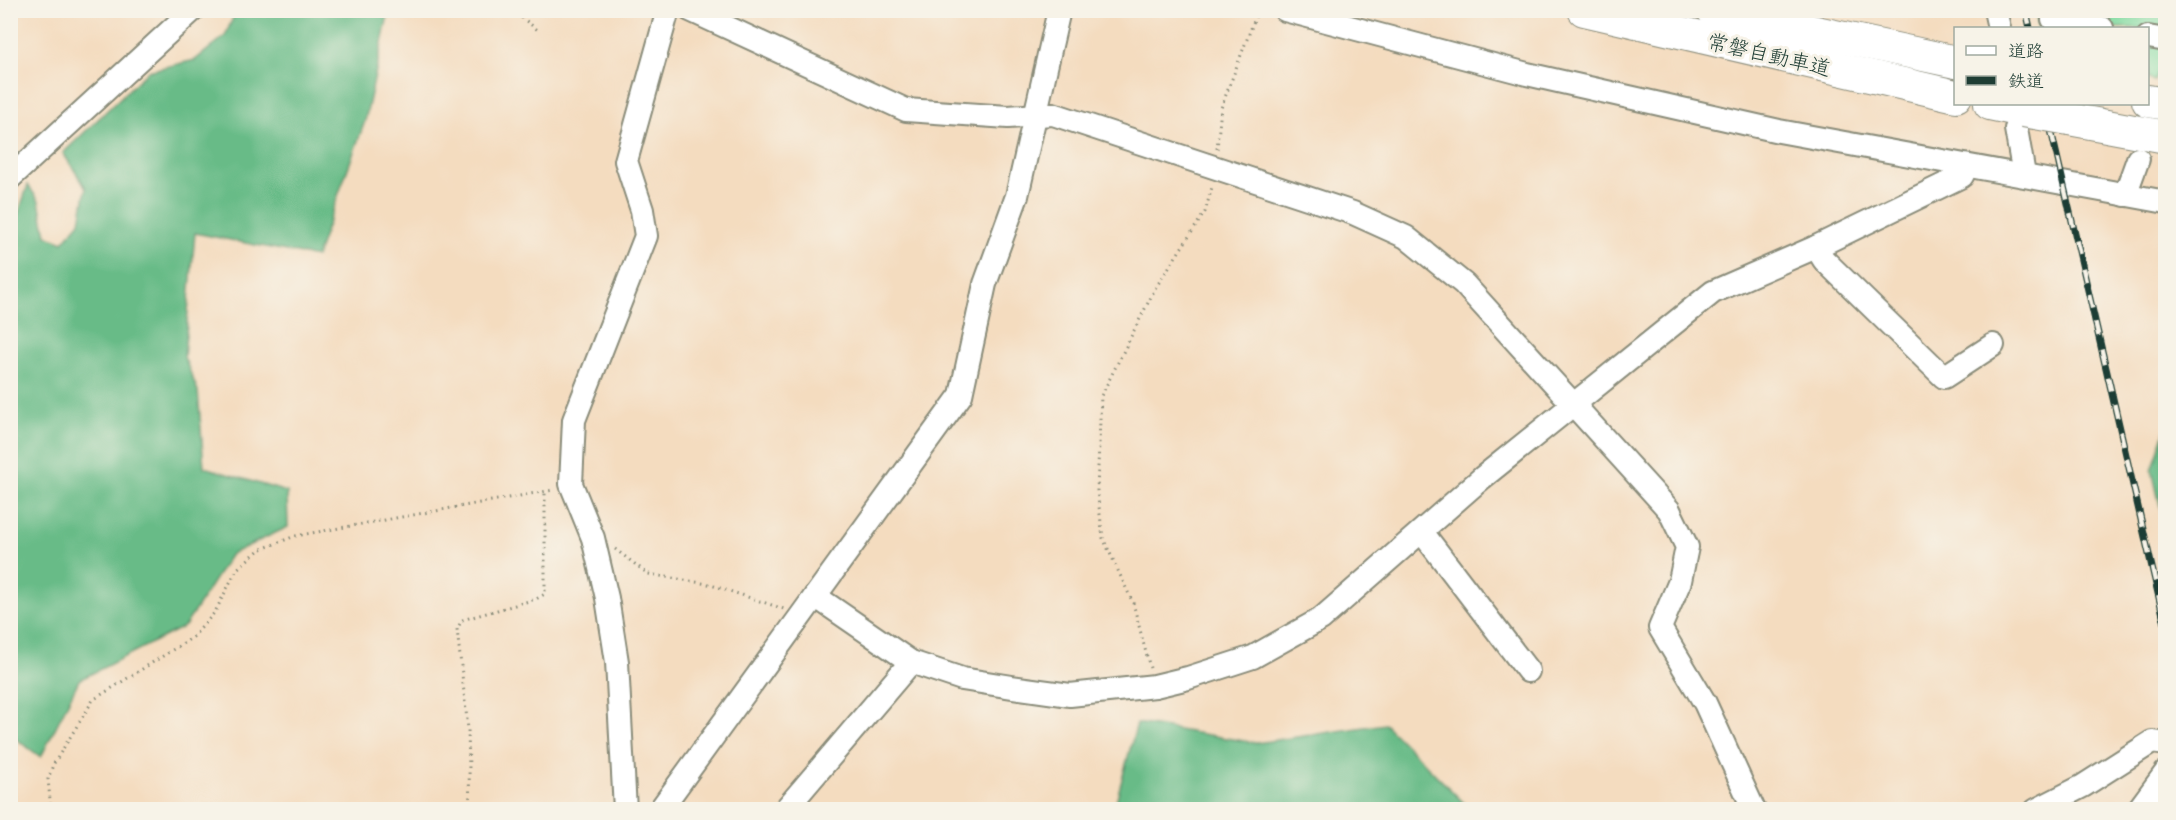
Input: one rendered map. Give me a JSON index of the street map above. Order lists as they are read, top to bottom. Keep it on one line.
{"streets":{"highway":["常磐自動車道"]},"legend":["道路","鉄道"]}
